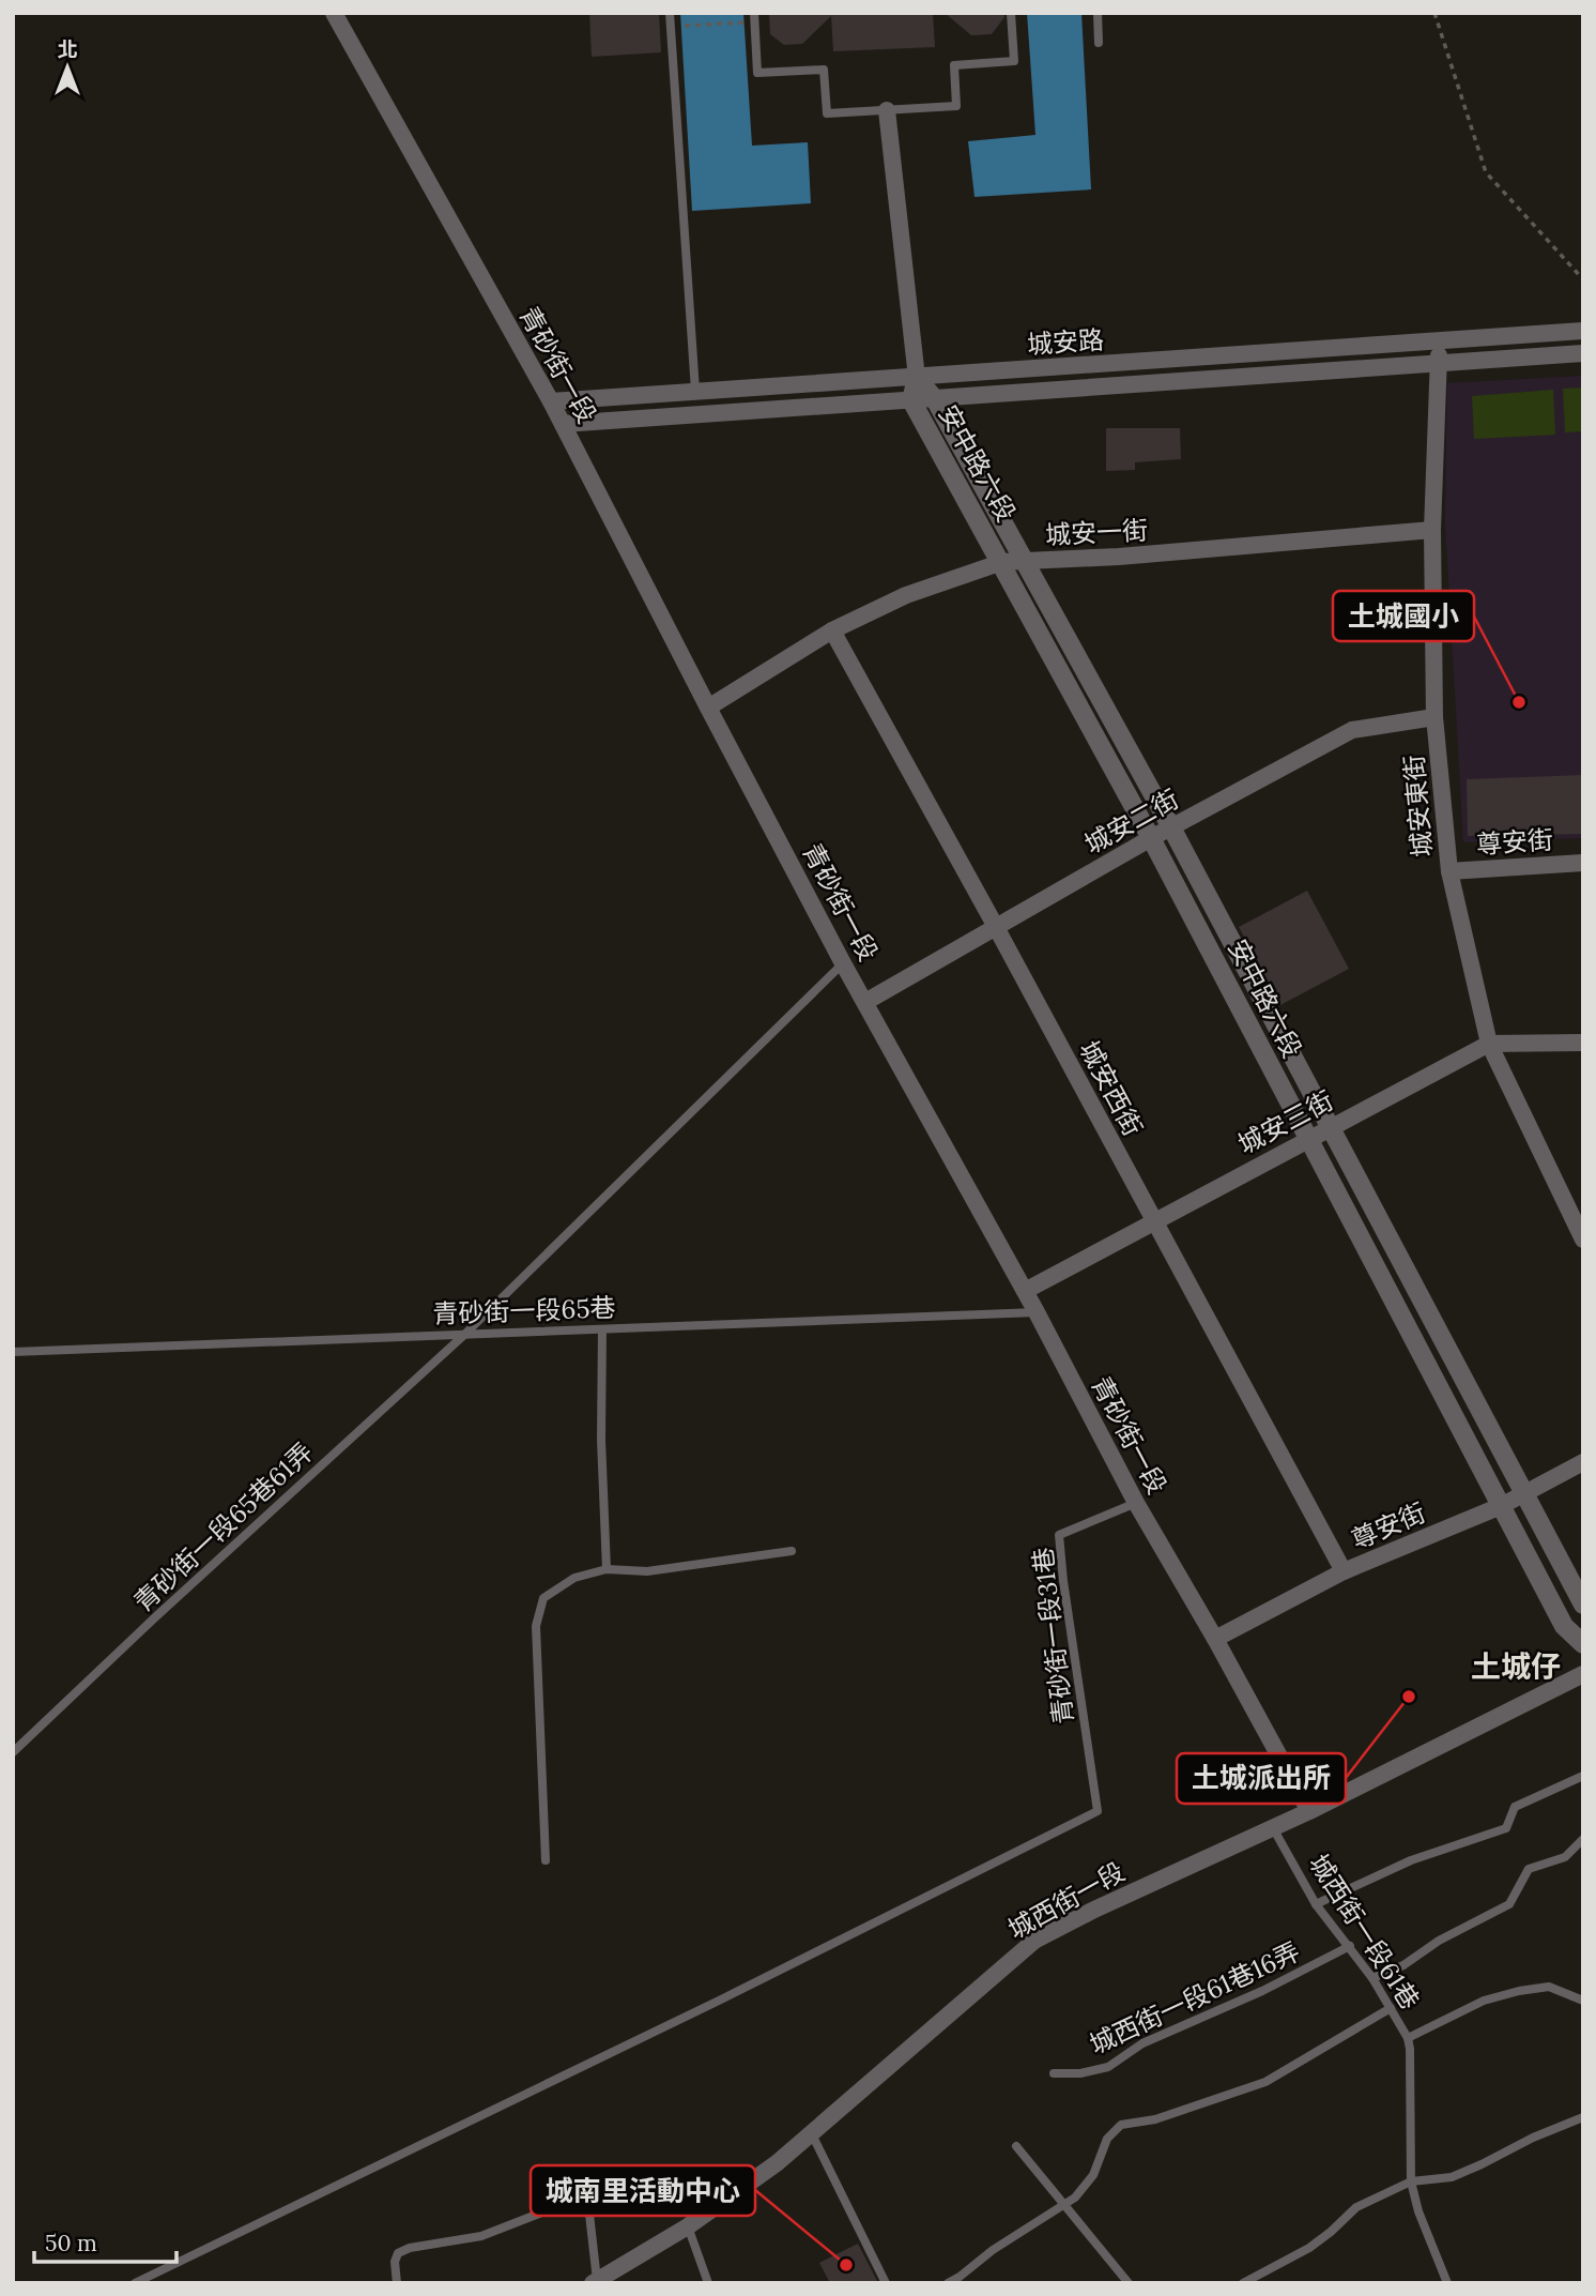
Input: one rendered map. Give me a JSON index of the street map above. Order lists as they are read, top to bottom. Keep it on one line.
{"streets":{"street":["城安路","青砂街一段","安中路六段","城安一街","城安東街","城安二街","尊安街","城安西街","城安三街","城西街一段"],"lane":["青砂街一段65巷","青砂街一段65巷61弄","青砂街一段31巷","城西街一段61巷","城西街一段61巷16弄"]},"crossings":[["城安路","青砂街一段"],["城安路","安中路六段"],["城安路","城安東街"],["青砂街一段","城安一街"],["青砂街一段","城安二街"],["青砂街一段","尊安街"],["青砂街一段","城安三街"],["青砂街一段","青砂街一段65巷"],["青砂街一段","青砂街一段65巷61弄"],["青砂街一段","青砂街一段31巷"],["青砂街一段","城西街一段"],["安中路六段","城安一街"],["安中路六段","城安二街"],["安中路六段","尊安街"],["安中路六段","城安三街"],["城安一街","城安東街"],["城安一街","城安西街"],["城安東街","城安二街"],["城安東街","尊安街"],["城安東街","城安三街"],["城安二街","城安西街"],["尊安街","城安西街"],["城安西街","城安三街"],["青砂街一段65巷","青砂街一段65巷61弄"],["城西街一段","城西街一段61巷"],["城西街一段61巷","城西街一段61巷16弄"]],"districts":["土城仔"],"places":["土城國小","土城派出所","城南里活動中心"],"scale_bar":"50 m","north":"top"}
